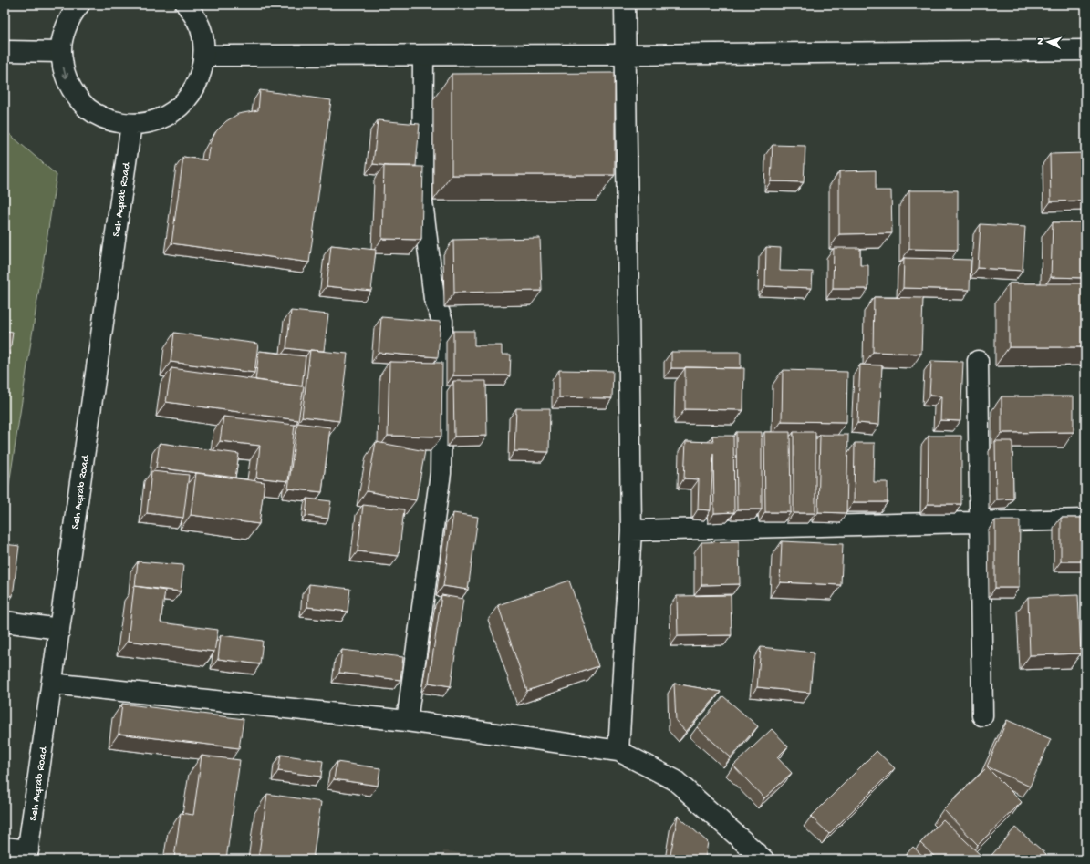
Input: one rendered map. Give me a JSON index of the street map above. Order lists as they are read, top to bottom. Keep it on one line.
{"streets":{"main road":["Seh Aqrab Road"]},"north":"left"}
